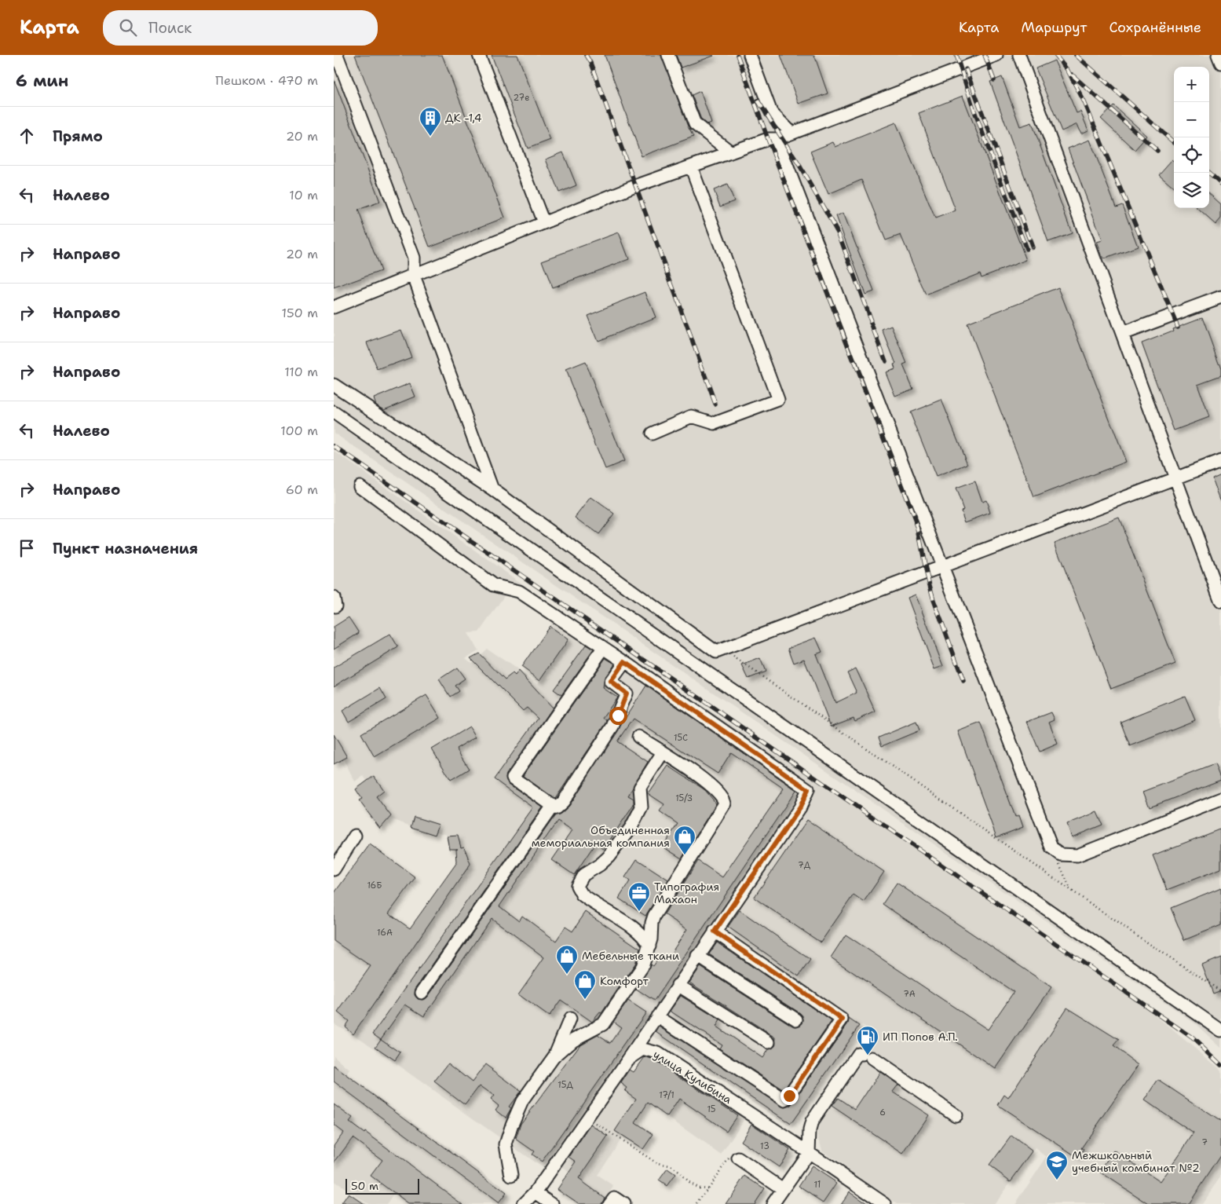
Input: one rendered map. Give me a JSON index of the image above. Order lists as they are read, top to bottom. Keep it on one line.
{"streets":{"street":["улица Кулибина"]},"places":{"building":["ДК -1,4"],"shop":["Объединенная мемориальная компания","Мебельные ткани","Комфорт"],"office":["Типография Махаон"],"fuel station":["ИП Попов А.П."],"school or university":["Межшкольный учебный комбинат №2"]},"house_numbers":["27е","15С","15/З","7Д","16Б","16А","7А","15Д","17/1","15","6","7","13","11"],"scale_bar":"50 m","page":{"header":"Карта","search":"Поиск","nav":["Карта","Маршрут","Сохранённые"],"heading":["6 мин","Пешком · 470 m"],"map_buttons":["+","−"],"list":[["Прямо","20 m"],["Налево","10 m"],["Направо","20 m"],["Направо","150 m"],["Направо","110 m"],["Налево","100 m"],["Направо","60 m"],"Пункт назначения"],"scale":"50 m"}}
